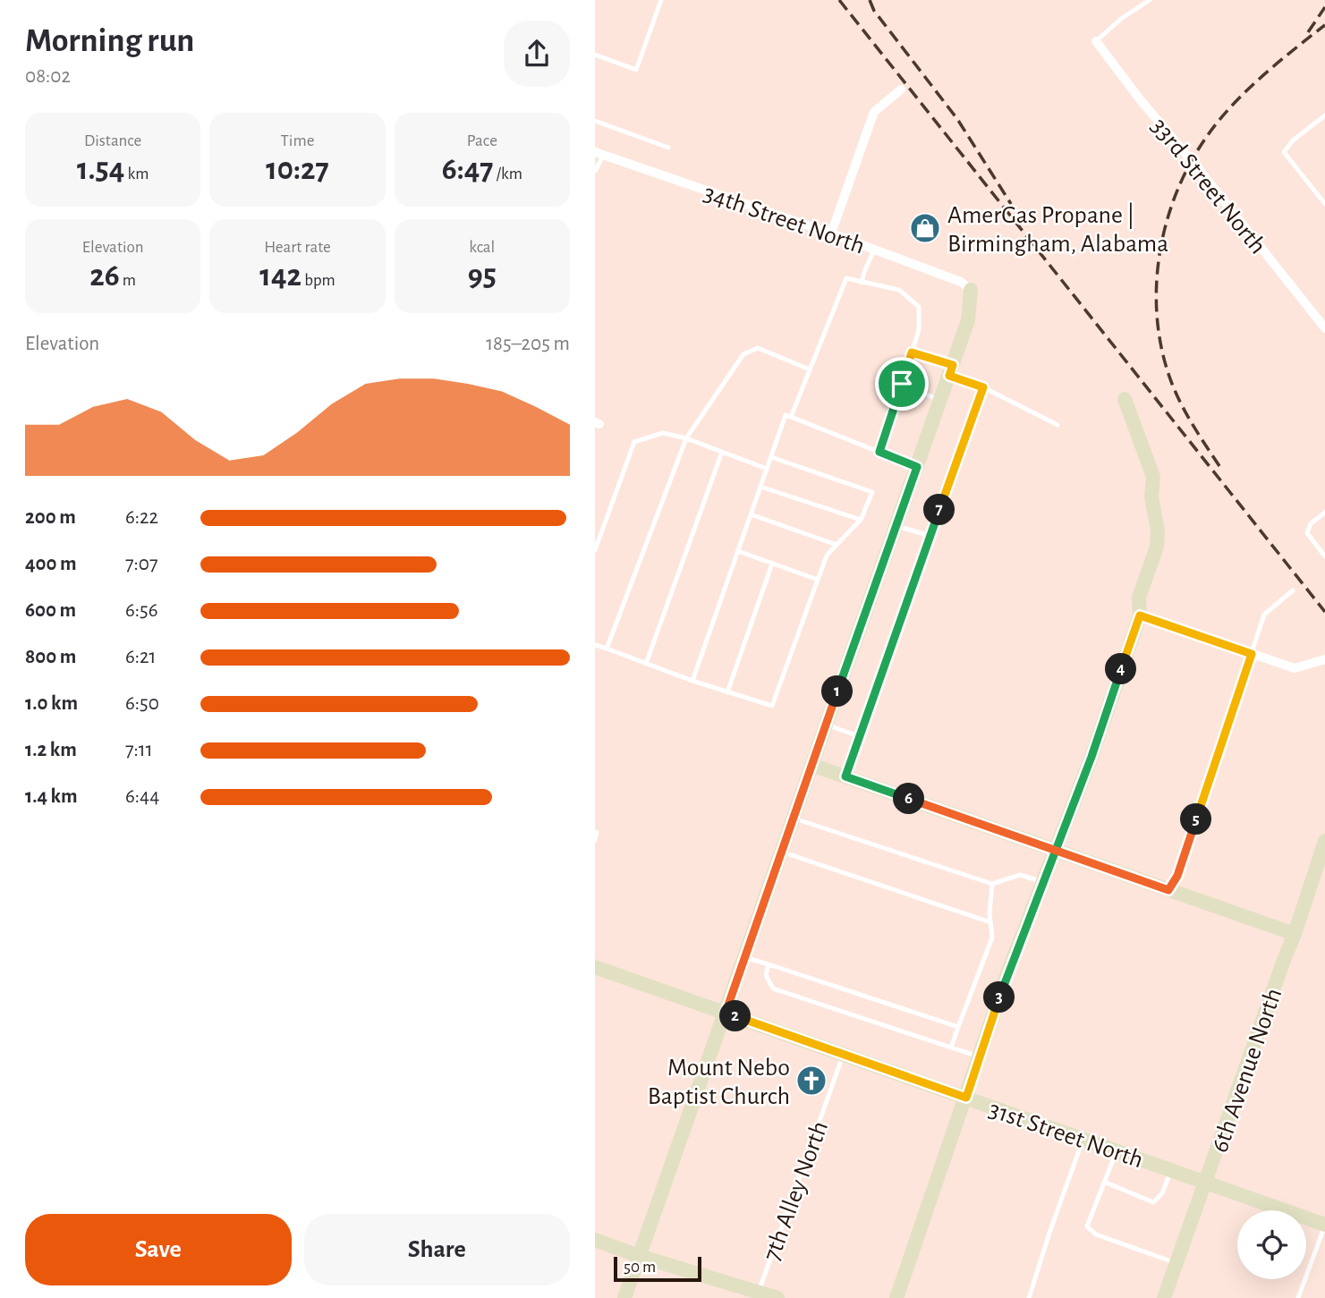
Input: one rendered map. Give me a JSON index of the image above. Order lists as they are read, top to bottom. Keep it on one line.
{"streets":{"street":["33rd Street North","34th Street North","6th Avenue North","31st Street North"],"lane":["7th Alley North"]},"crossings":[["6th Avenue North","31st Street North"],["31st Street North","7th Alley North"]],"places":{"shop":["AmerGas Propane | Birmingham, Alabama"],"church":["Mount Nebo Baptist Church"]},"scale_bar":"50 m","page":{"heading":["Morning run","08:02"],"stats":[["Distance","1.54 km"],["Time","10:27"],["Pace","6:47 /km"],["Elevation","26 m"],["Heart rate","142 bpm"],["kcal","95"]],"chart":["Elevation","185–205 m"],"pins":["7","4","1","6","5","3","2"],"list":[{"name":"200 m","note":"6:22"},{"name":"400 m","note":"7:07"},{"name":"600 m","note":"6:56"},{"name":"800 m","note":"6:21"},{"name":"1.0 km","note":"6:50"},{"name":"1.2 km","note":"7:11"},{"name":"1.4 km","note":"6:44"}],"buttons":["Save","Share"],"scale":"50 m"}}
